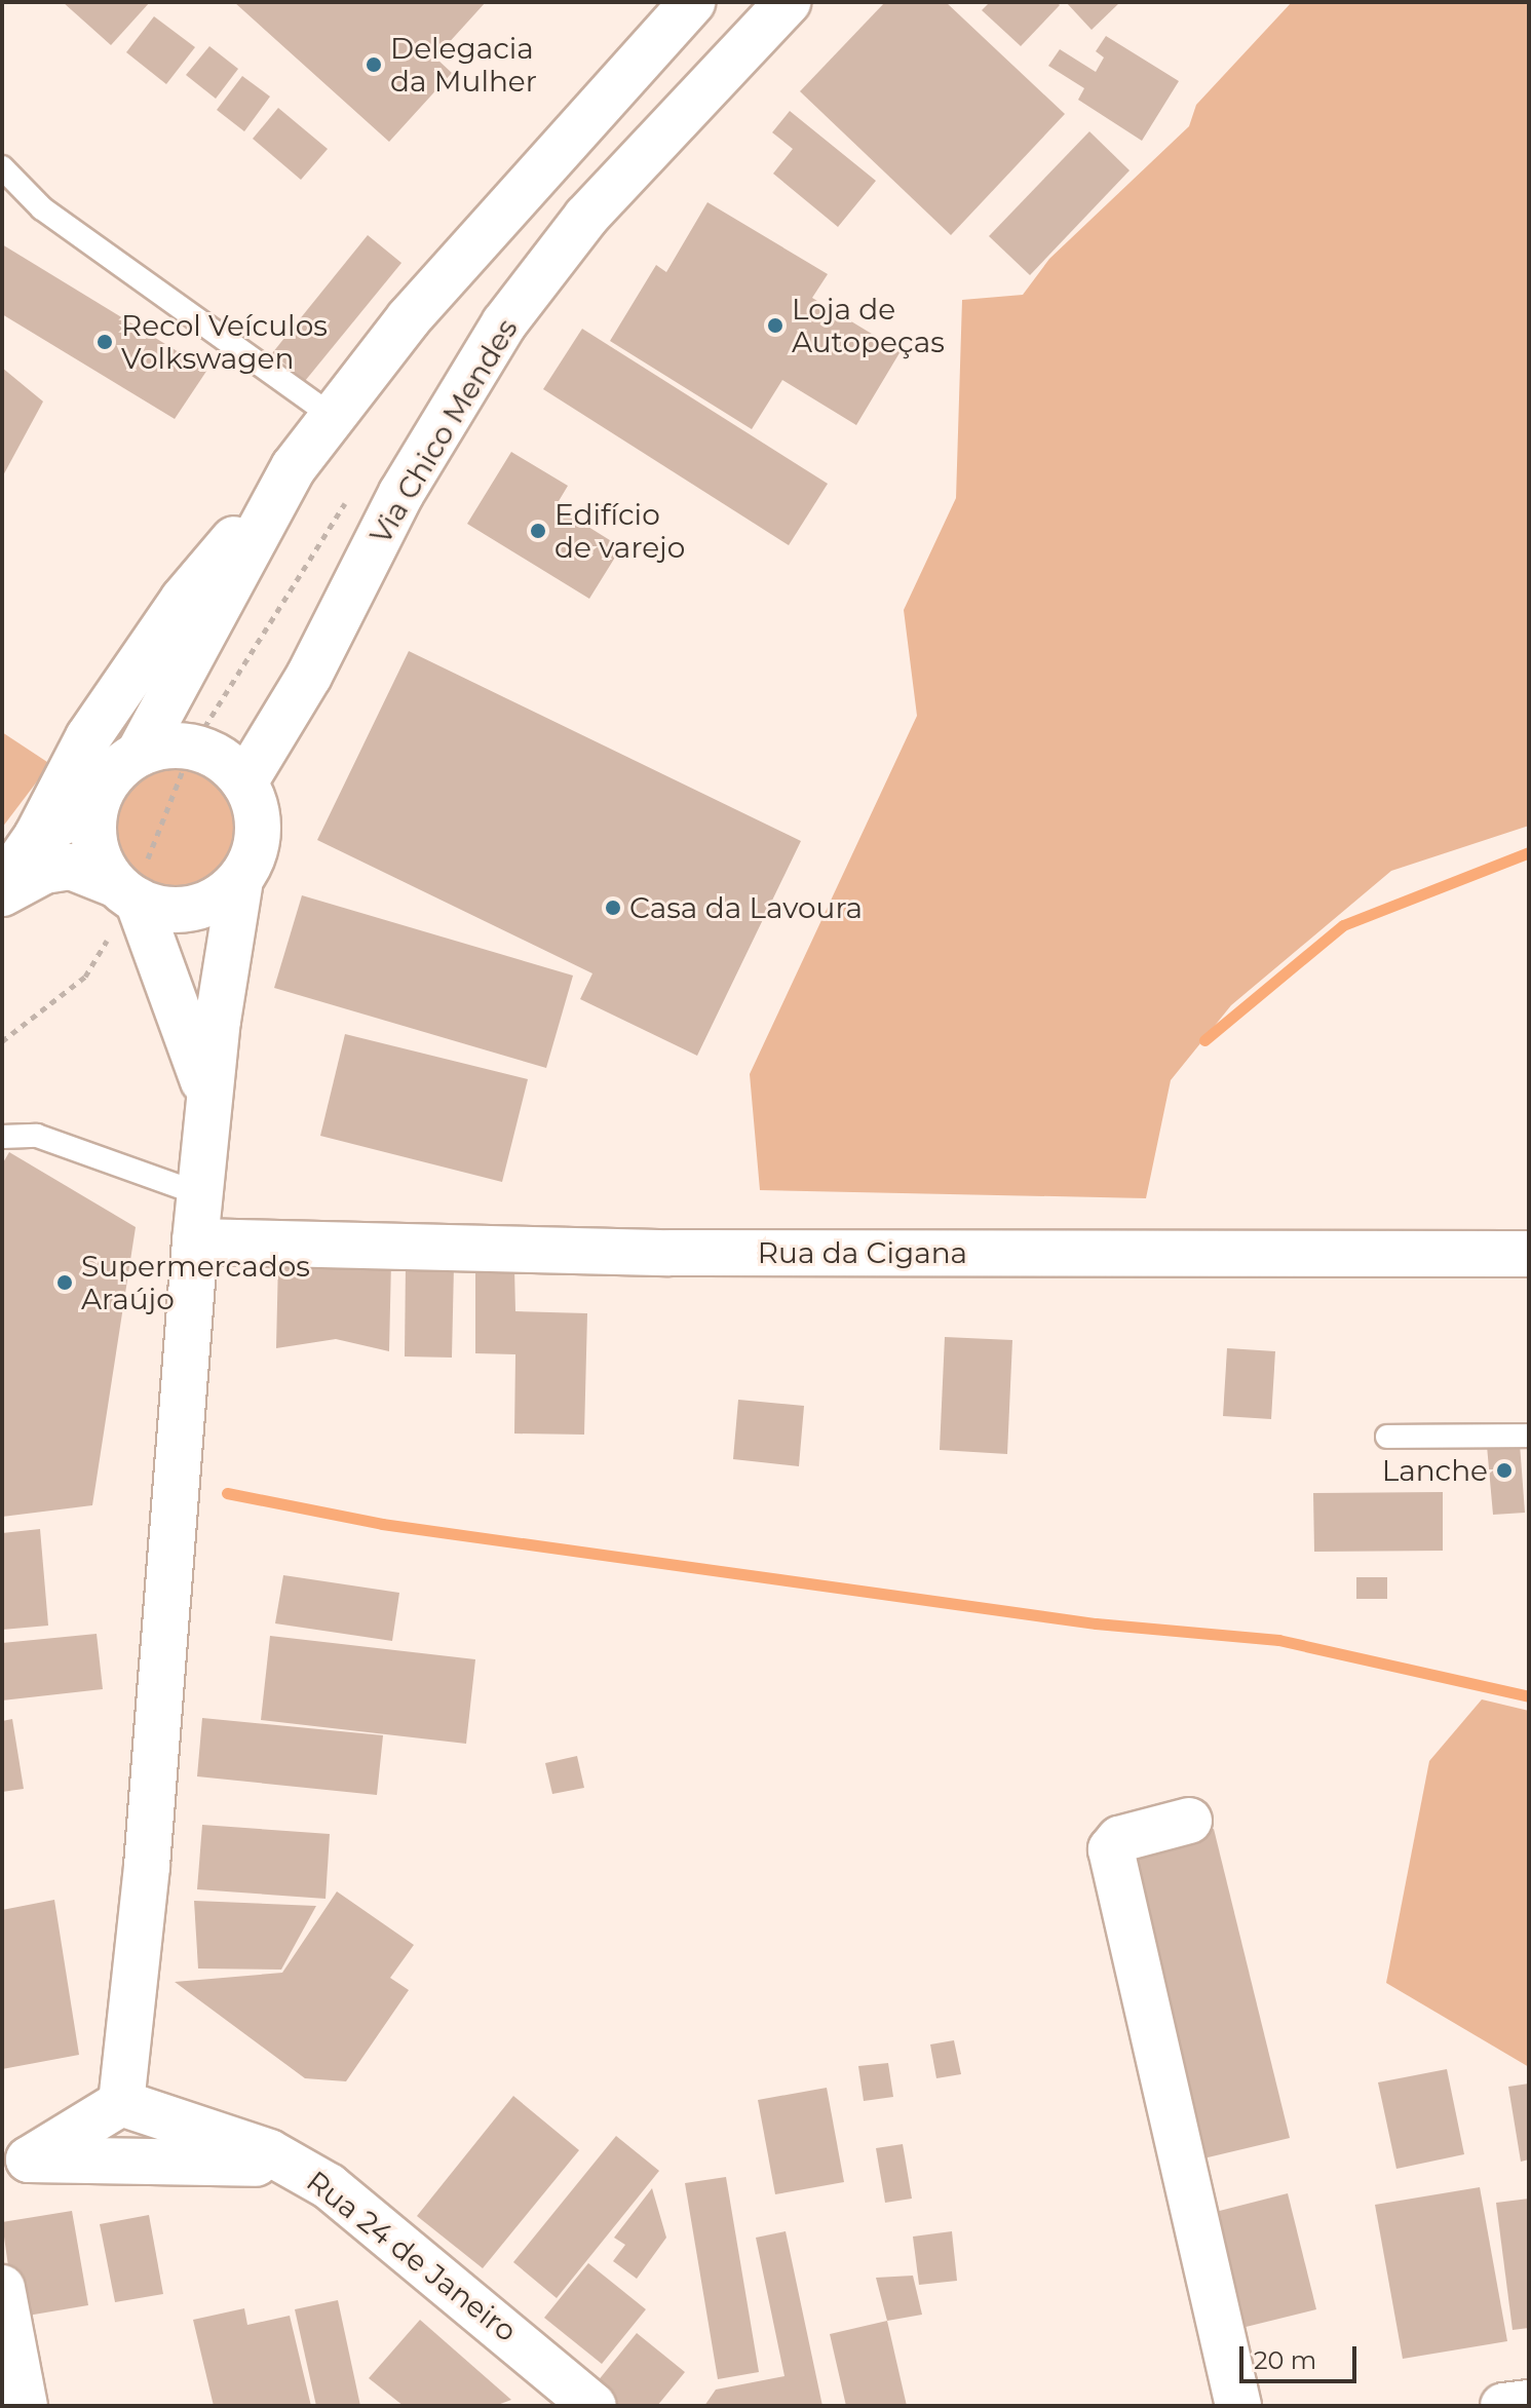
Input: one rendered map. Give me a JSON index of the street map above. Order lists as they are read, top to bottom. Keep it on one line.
{"streets":{"main road":["Via Chico Mendes","Rua da Cigana","Rua 24 de Janeiro"]},"places":["Delegacia da Mulher","Loja de Autopeças","Recol Veículos Volkswagen","Edifício de varejo","Casa da Lavoura","Supermercados Araújo","Lanche"],"scale_bar":"20 m"}
